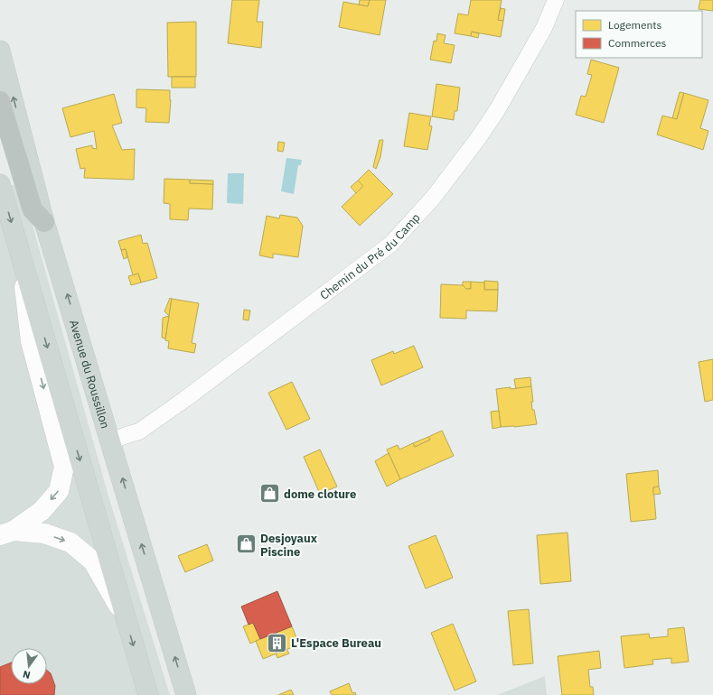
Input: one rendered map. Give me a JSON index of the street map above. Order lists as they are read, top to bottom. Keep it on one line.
{"streets":{"main road":["Avenue du Roussillon"],"street":["Chemin du Pré du Camp"]},"crossings":[["Chemin du Pré du Camp","Avenue du Roussillon"]],"places":{"shop":["dome cloture","Desjoyaux Piscine"],"building":["L'Espace Bureau"]},"legend":["Logements","Commerces"],"north":"bottom"}
